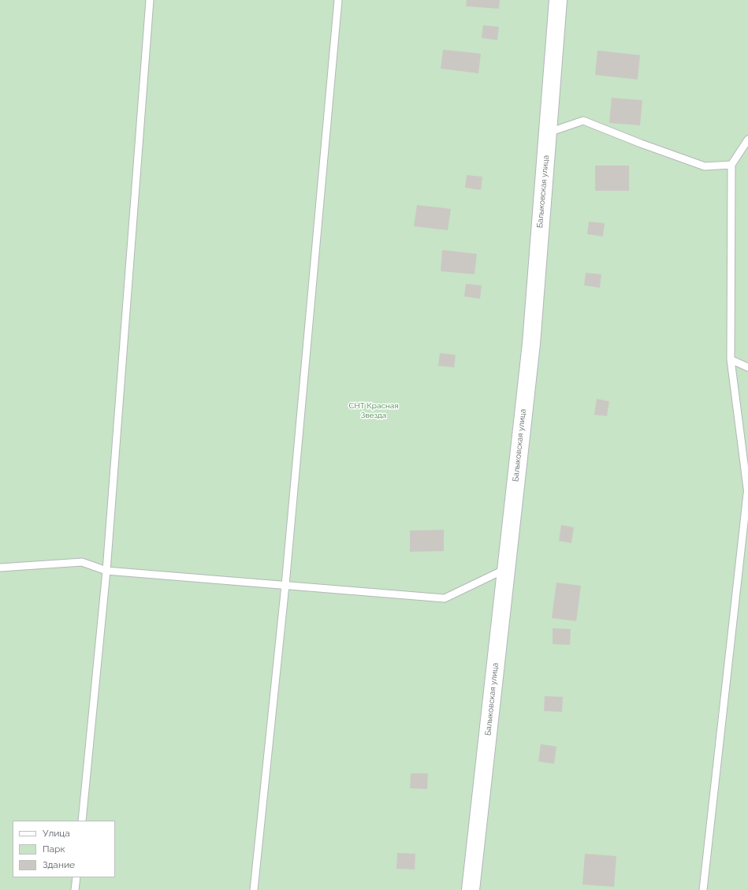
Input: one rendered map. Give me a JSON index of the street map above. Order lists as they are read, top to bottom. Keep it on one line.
{"streets":{"street":["Балыковская улица"]},"parks":["СНТ Красная Звезда"],"legend":["Улица","Парк","Здание"]}
